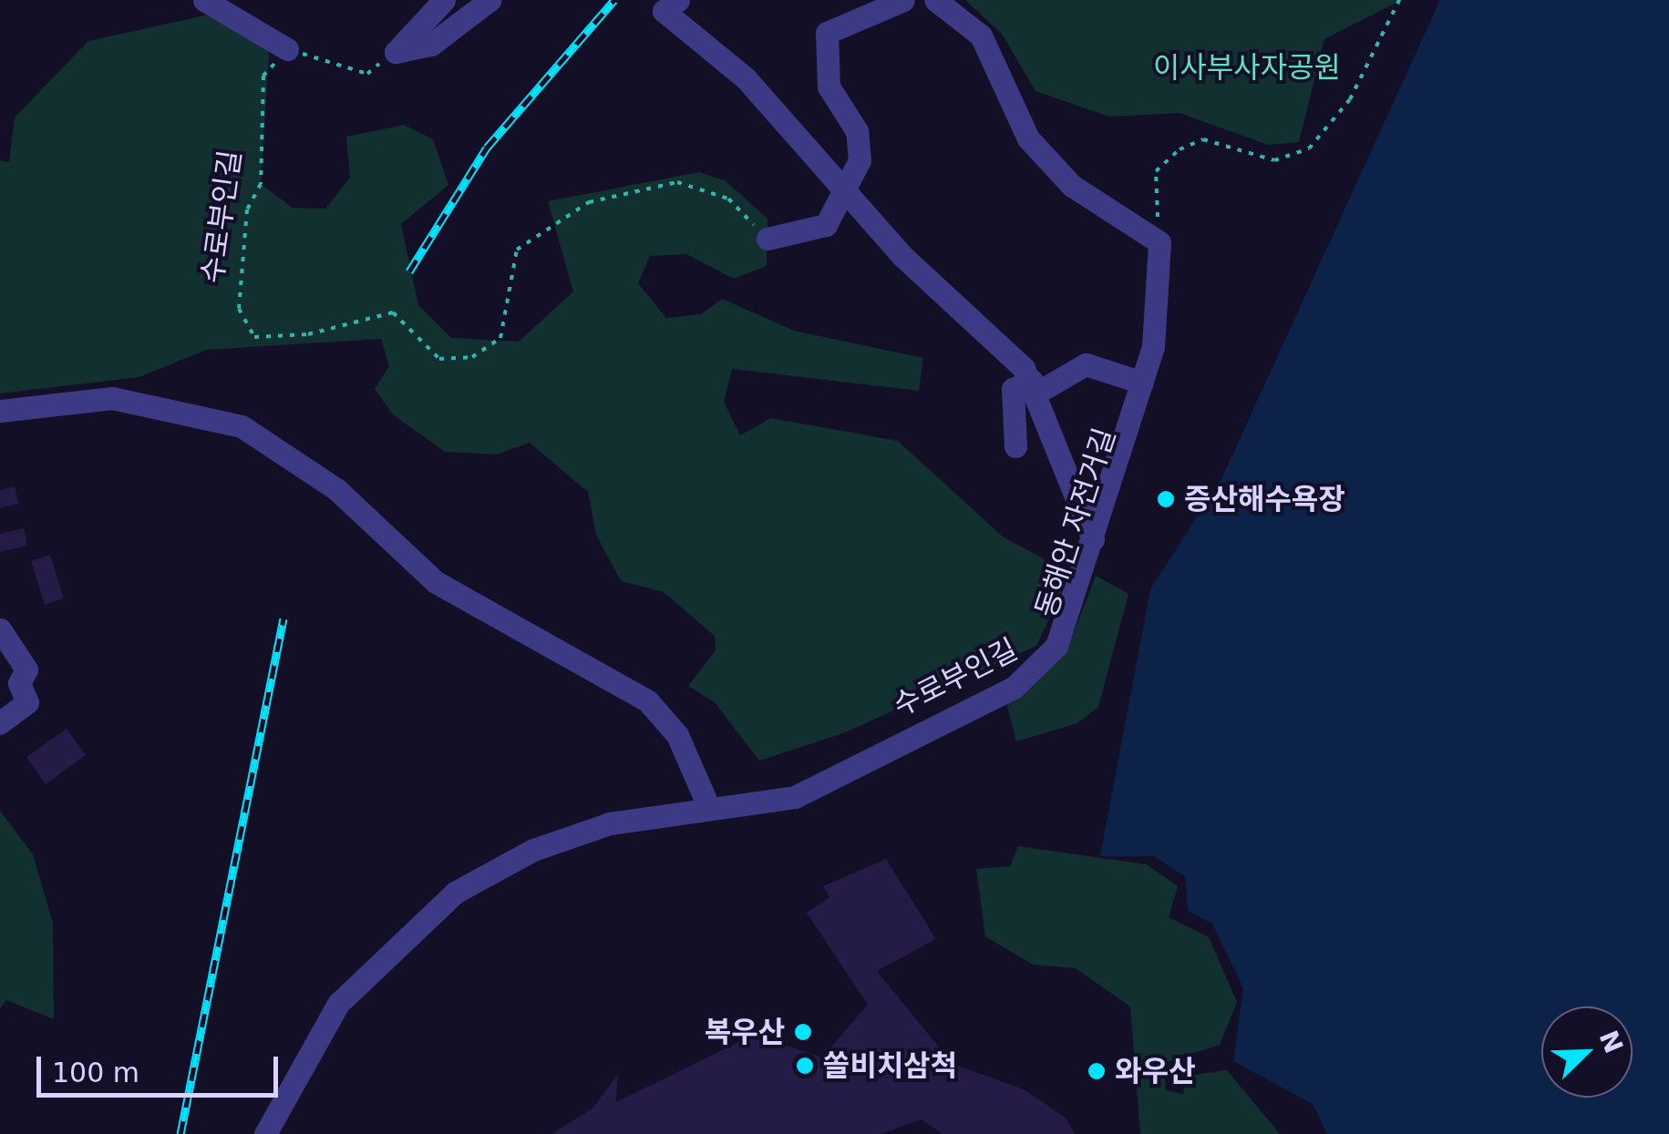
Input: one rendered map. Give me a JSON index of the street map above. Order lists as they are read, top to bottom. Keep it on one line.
{"streets":{"street":["수로부인길"]},"parks":["이사부사자공원"],"places":["증산해수욕장","복우산","쏠비치삼척","와우산"],"scale_bar":"100 m","north":"top right"}
